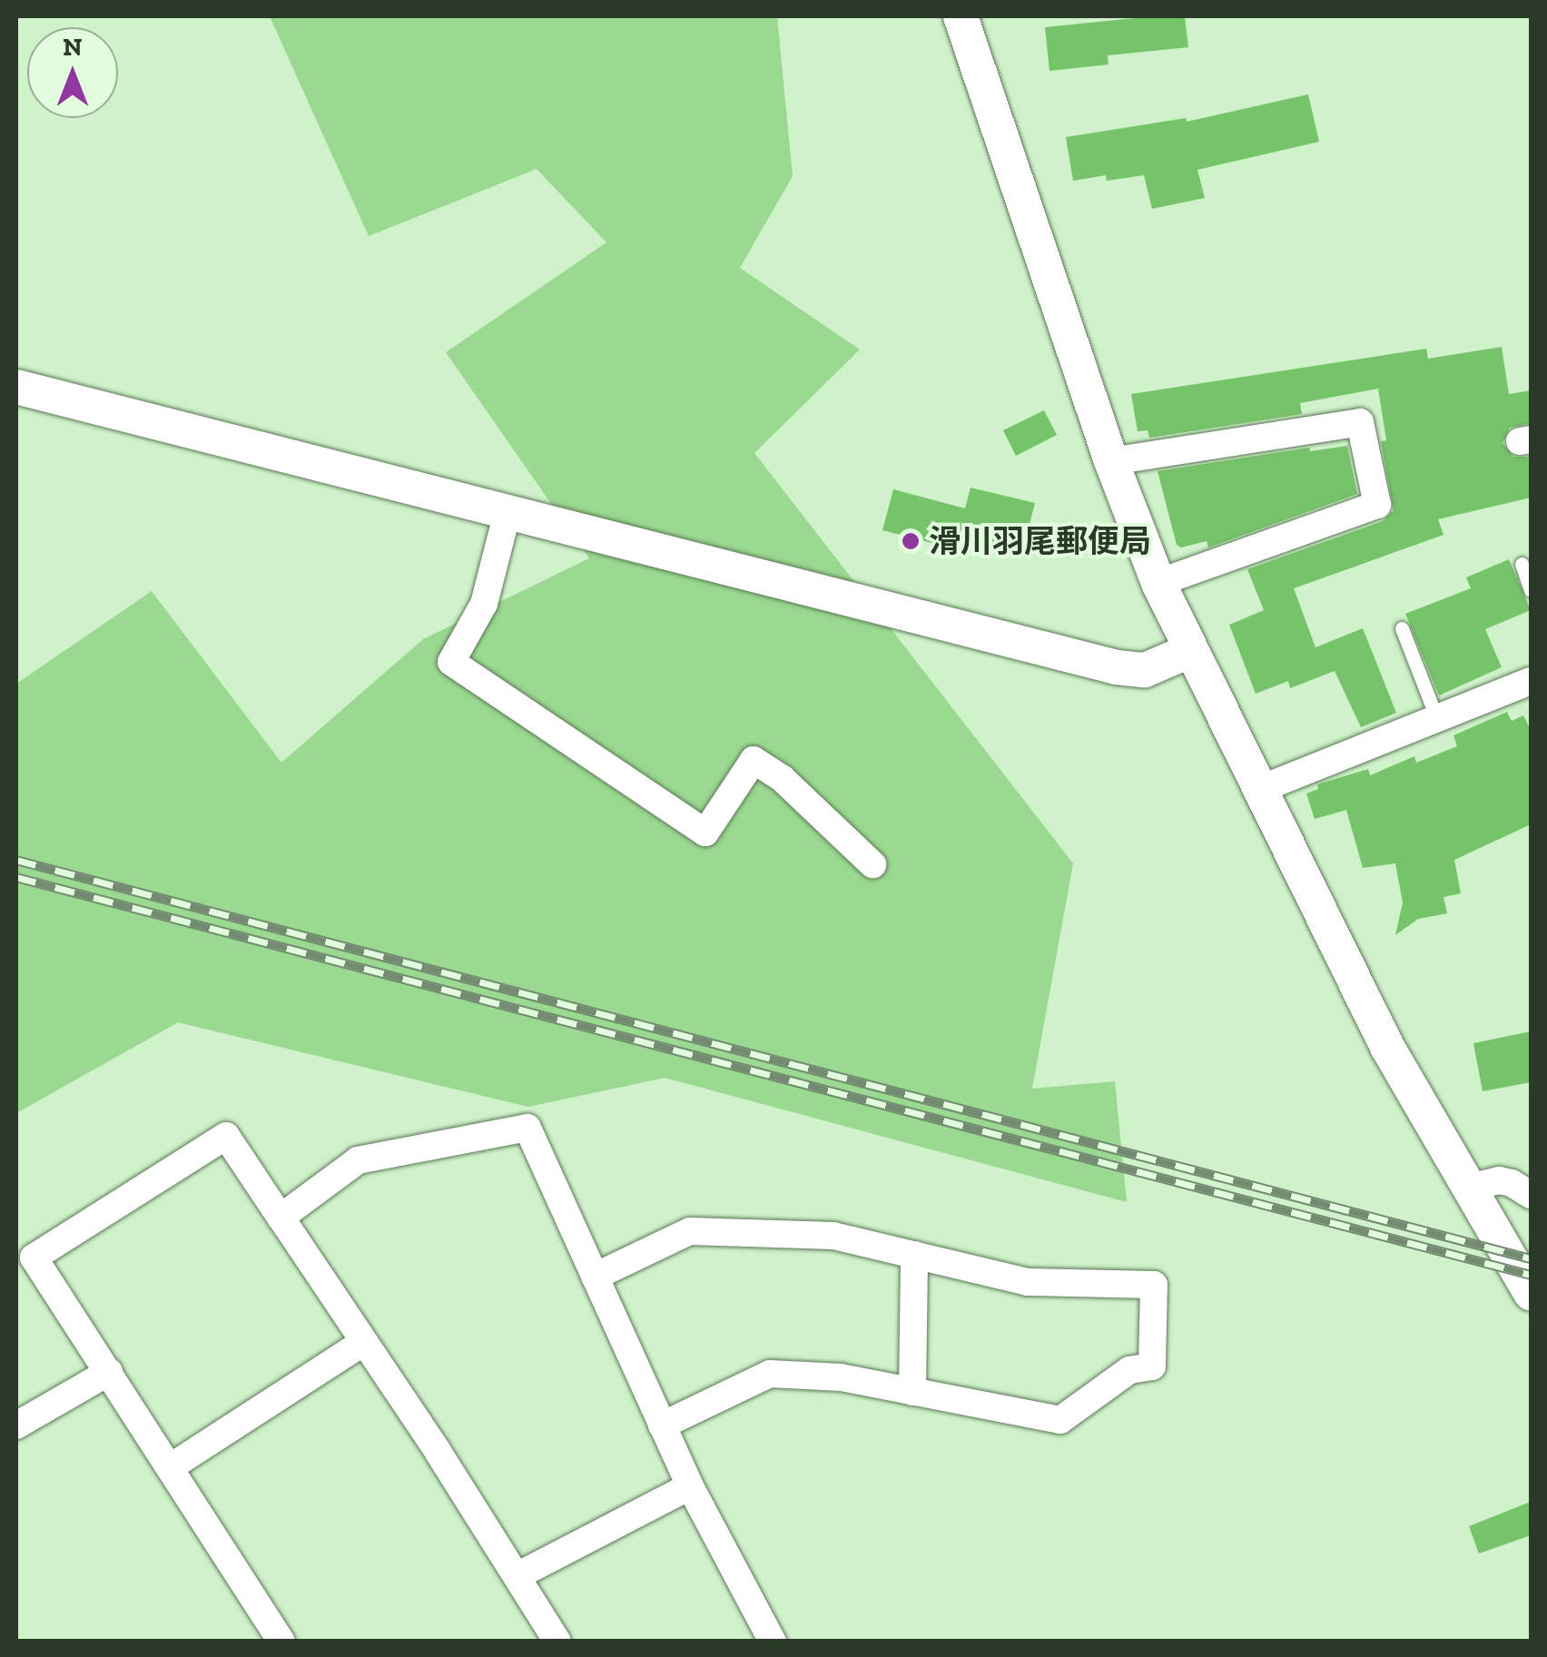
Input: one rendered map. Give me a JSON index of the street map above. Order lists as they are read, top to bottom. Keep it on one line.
{"places":["滑川羽尾郵便局"],"north":"top"}
